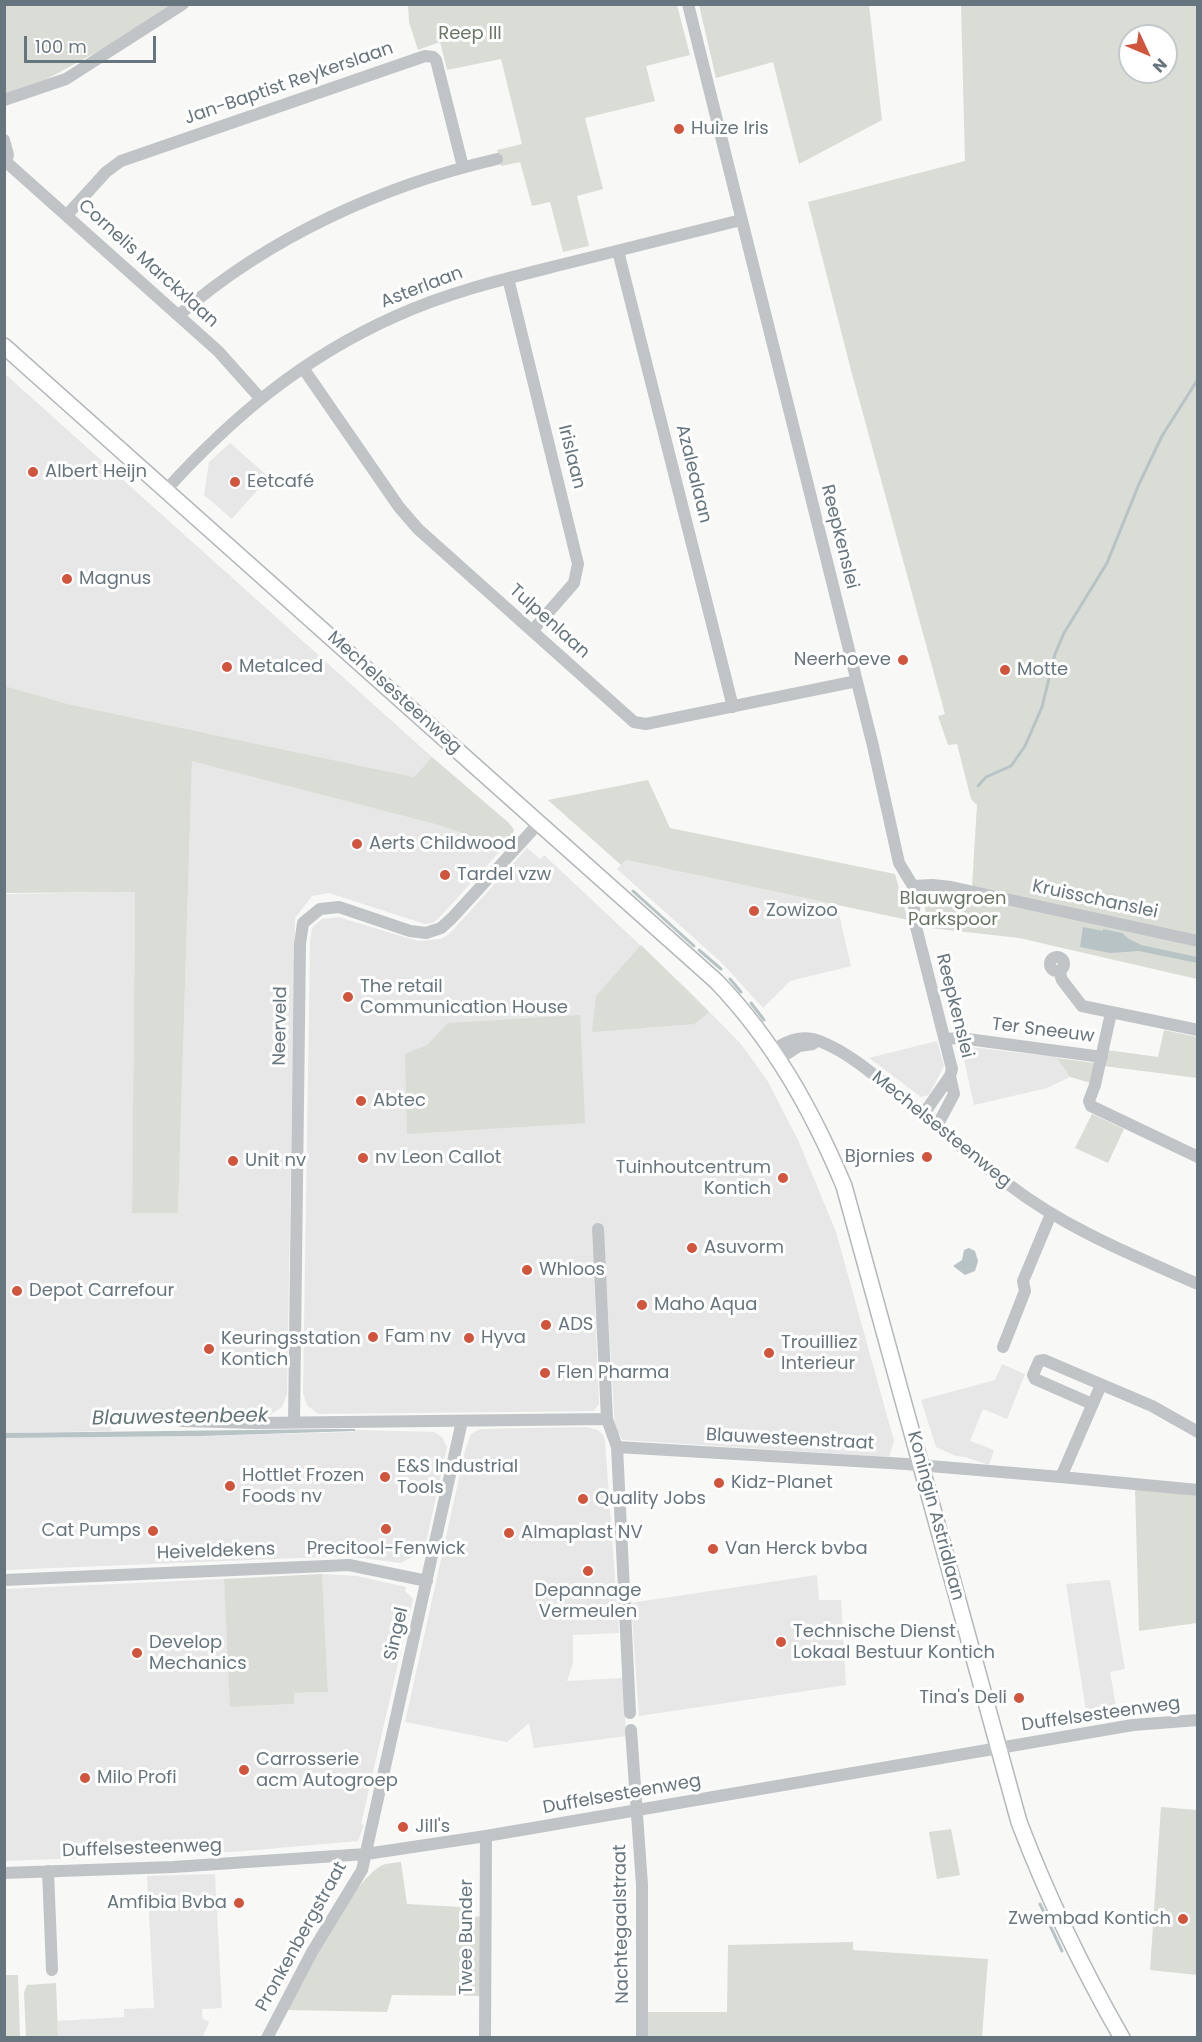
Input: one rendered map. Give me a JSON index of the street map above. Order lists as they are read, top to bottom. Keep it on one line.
{"streets":{"main road":["Mechelsesteenweg","Koningin Astridlaan"],"street":["Jan-Baptist Reykerslaan","Cornelis Marckxlaan","Asterlaan","Irislaan","Azalealaan","Reepkenslei","Tulpenlaan","Kruisschanslei","Neerveld","Ter Sneeuw","Blauwesteenstraat","Heiveldekens","Singel","Duffelsesteenweg","Nachtegaalstraat","Pronkenbergstraat","Twee Bunder"]},"crossings":[["Jan-Baptist Reykerslaan","Cornelis Marckxlaan"],["Cornelis Marckxlaan","Asterlaan"],["Asterlaan","Irislaan"],["Asterlaan","Azalealaan"],["Asterlaan","Reepkenslei"],["Asterlaan","Tulpenlaan"],["Asterlaan","Mechelsesteenweg"],["Irislaan","Tulpenlaan"],["Azalealaan","Tulpenlaan"],["Reepkenslei","Tulpenlaan"],["Reepkenslei","Mechelsesteenweg"],["Reepkenslei","Kruisschanslei"],["Reepkenslei","Ter Sneeuw"],["Mechelsesteenweg","Neerveld"],["Mechelsesteenweg","Koningin Astridlaan"],["Blauwesteenstraat","Koningin Astridlaan"],["Koningin Astridlaan","Duffelsesteenweg"],["Heiveldekens","Singel"],["Singel","Duffelsesteenweg"],["Singel","Pronkenbergstraat"],["Duffelsesteenweg","Nachtegaalstraat"],["Duffelsesteenweg","Pronkenbergstraat"],["Duffelsesteenweg","Twee Bunder"]],"water":["Blauwesteenbeek"],"parks":["Reep III","Blauwgroen Parkspoor"],"places":["Huize Iris","Albert Heijn","Eetcafé","Magnus","Neerhoeve","Metalced","Motte","Aerts Childwood","Tardel vzw","Zowizoo","The retail Communication House","Abtec","Bjornies","nv Leon Callot","Unit nv","Tuinhoutcentrum Kontich","Asuvorm","Whloos","Depot Carrefour","Maho Aqua","ADS","Fam nv","Hyva","Keuringsstation Kontich","Trouilliez Interieur","Flen Pharma","E&S Industrial Tools","Kidz-Planet","Hottlet Frozen Foods nv","Quality Jobs","Precitool-Fenwick","Cat Pumps","Almaplast NV","Van Herck bvba","Depannage Vermeulen","Technische Dienst Lokaal Bestuur Kontich","Develop Mechanics","Tina's Deli","Carrosserie acm Autogroep","Milo Profi","Jill's","Amfibia Bvba","Zwembad Kontich"],"scale_bar":"100 m","north":"bottom right"}
